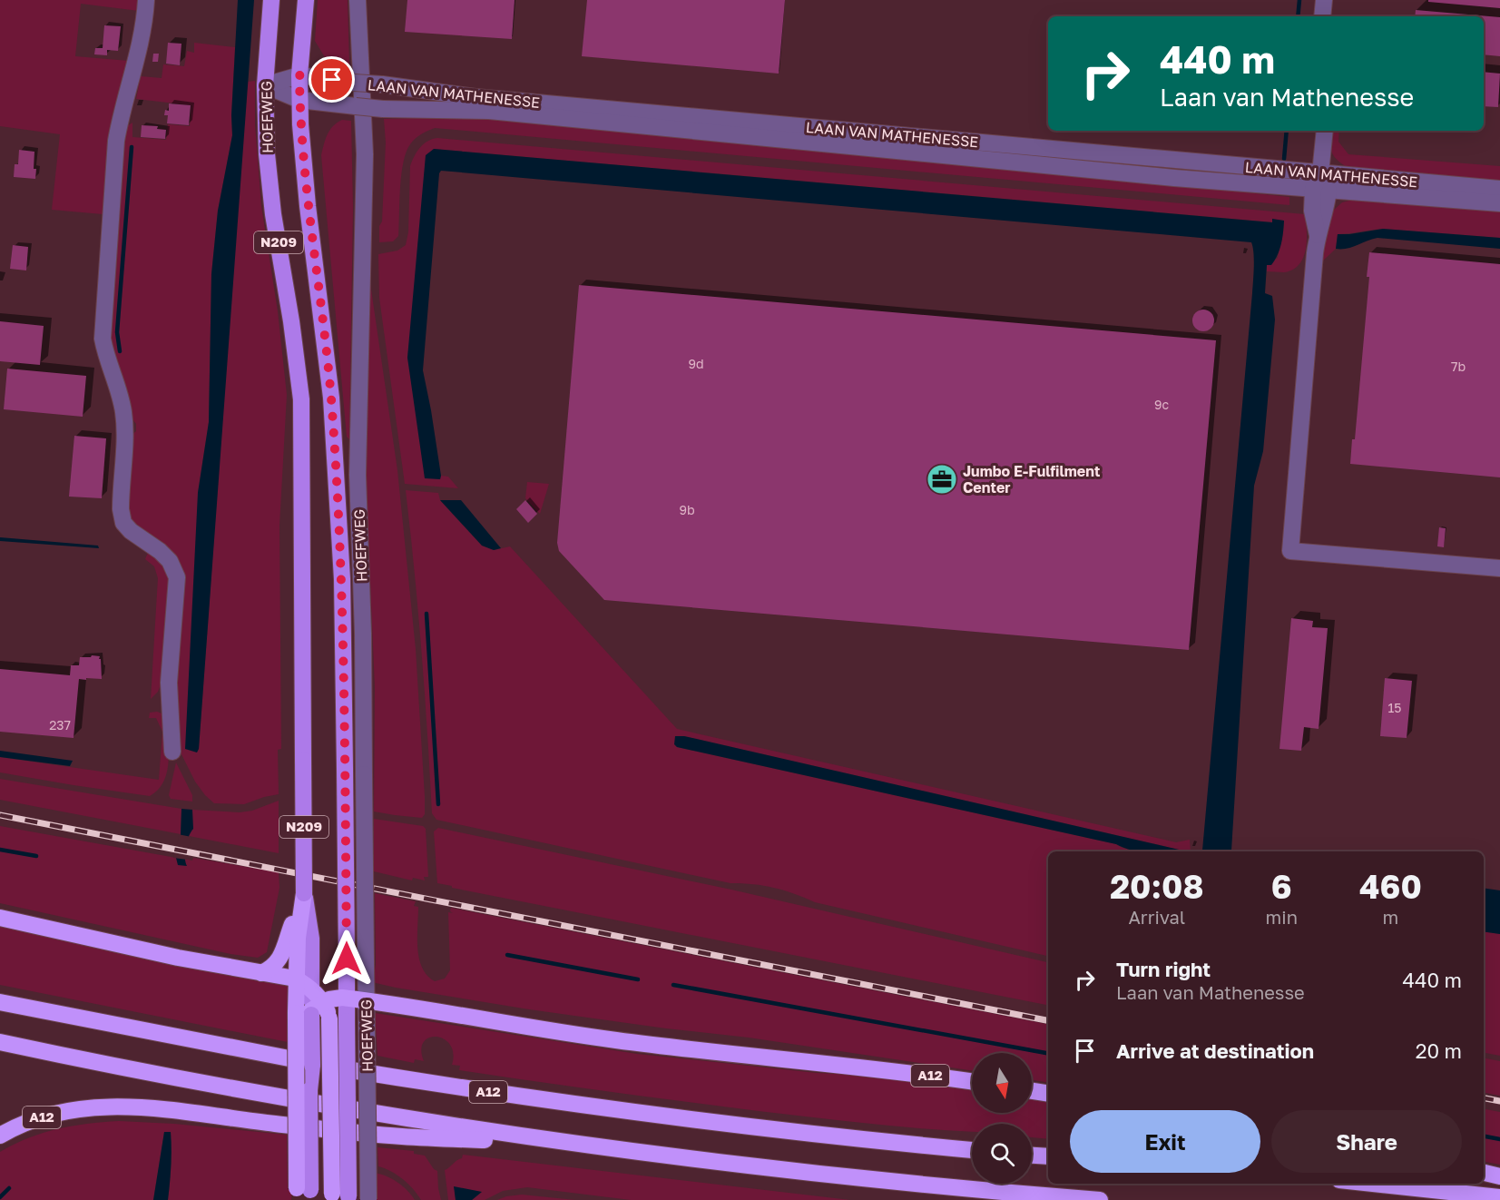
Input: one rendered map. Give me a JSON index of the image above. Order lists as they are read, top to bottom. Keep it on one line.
{"streets":{"highway":["N209","A12"],"main road":["HOEFWEG"],"street":["LAAN VAN MATHENESSE"]},"crossings":[["LAAN VAN MATHENESSE","HOEFWEG"],["HOEFWEG","N209"],["HOEFWEG","A12"]],"places":{"office":["Jumbo E-Fulfilment Center"]},"house_numbers":["9d","7b","9c","9b","15","237"],"north":"bottom","page":{"turn":["440 m","Laan van Mathenesse"],"eta":["20:08","Arrival","6","min","460","m"],"list":[{"name":"Turn right","note":"Laan van Mathenesse","value":"440 m"},{"name":"Arrive at destination","value":"20 m"}],"buttons":["Exit","Share"]}}
